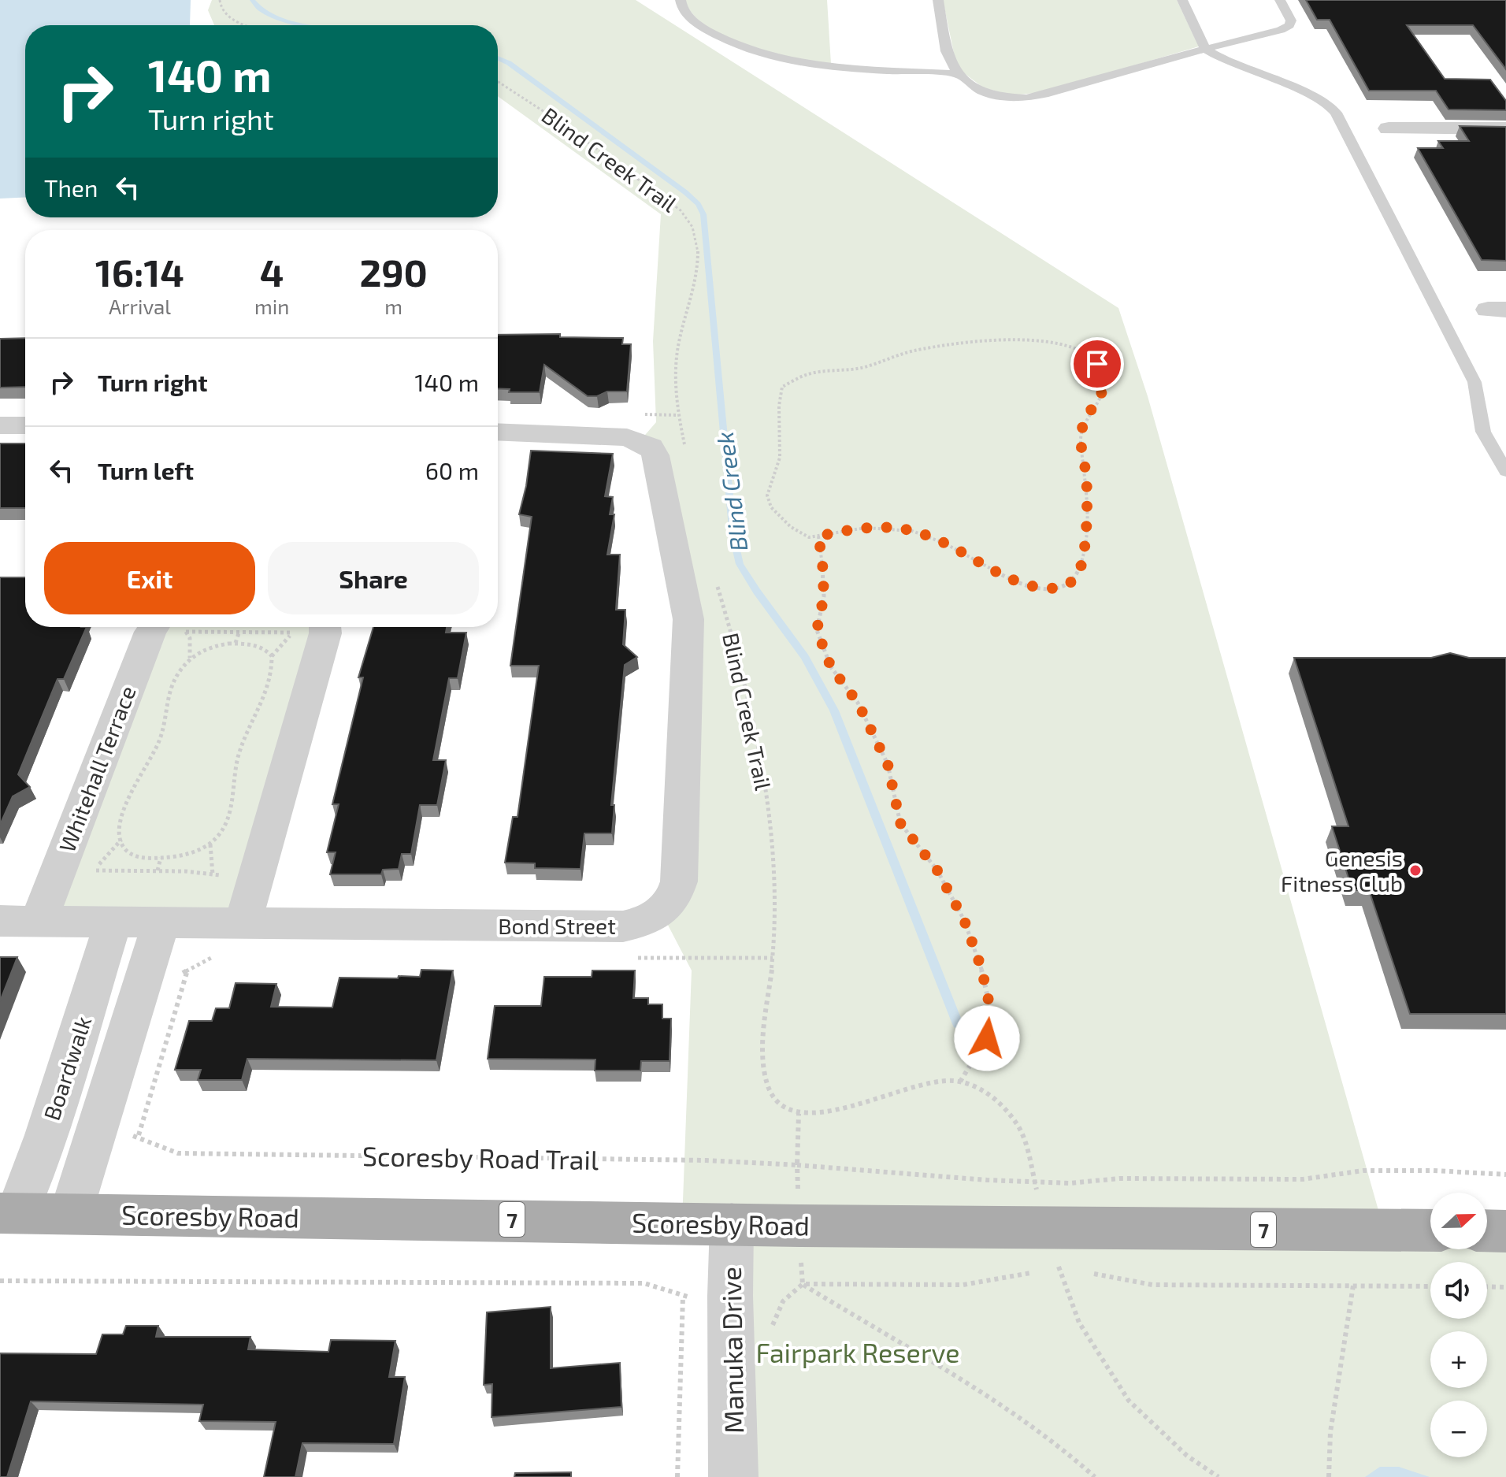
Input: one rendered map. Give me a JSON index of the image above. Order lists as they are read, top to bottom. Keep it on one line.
{"streets":{"main road":["Scoresby Road","7"],"street":["Whitehall Terrace","Bond Street","Boardwalk","Manuka Drive"],"path":["Blind Creek Trail","Scoresby Road Trail"]},"crossings":[["Whitehall Terrace","Bond Street"],["Bond Street","Boardwalk"],["Boardwalk","Scoresby Road"],["Scoresby Road","Manuka Drive"]],"water":["Blind Creek"],"parks":["Fairpark Reserve"],"places":["Genesis Fitness Club"],"north":"right","page":{"turn":["140 m","Turn right"],"then":"Then","eta":["16:14","Arrival","4","min","290","m"],"list":[{"name":"Turn right","value":"140 m"},{"name":"Turn left","value":"60 m"}],"buttons":["Exit","Share"],"map_buttons":["+","−"]}}
